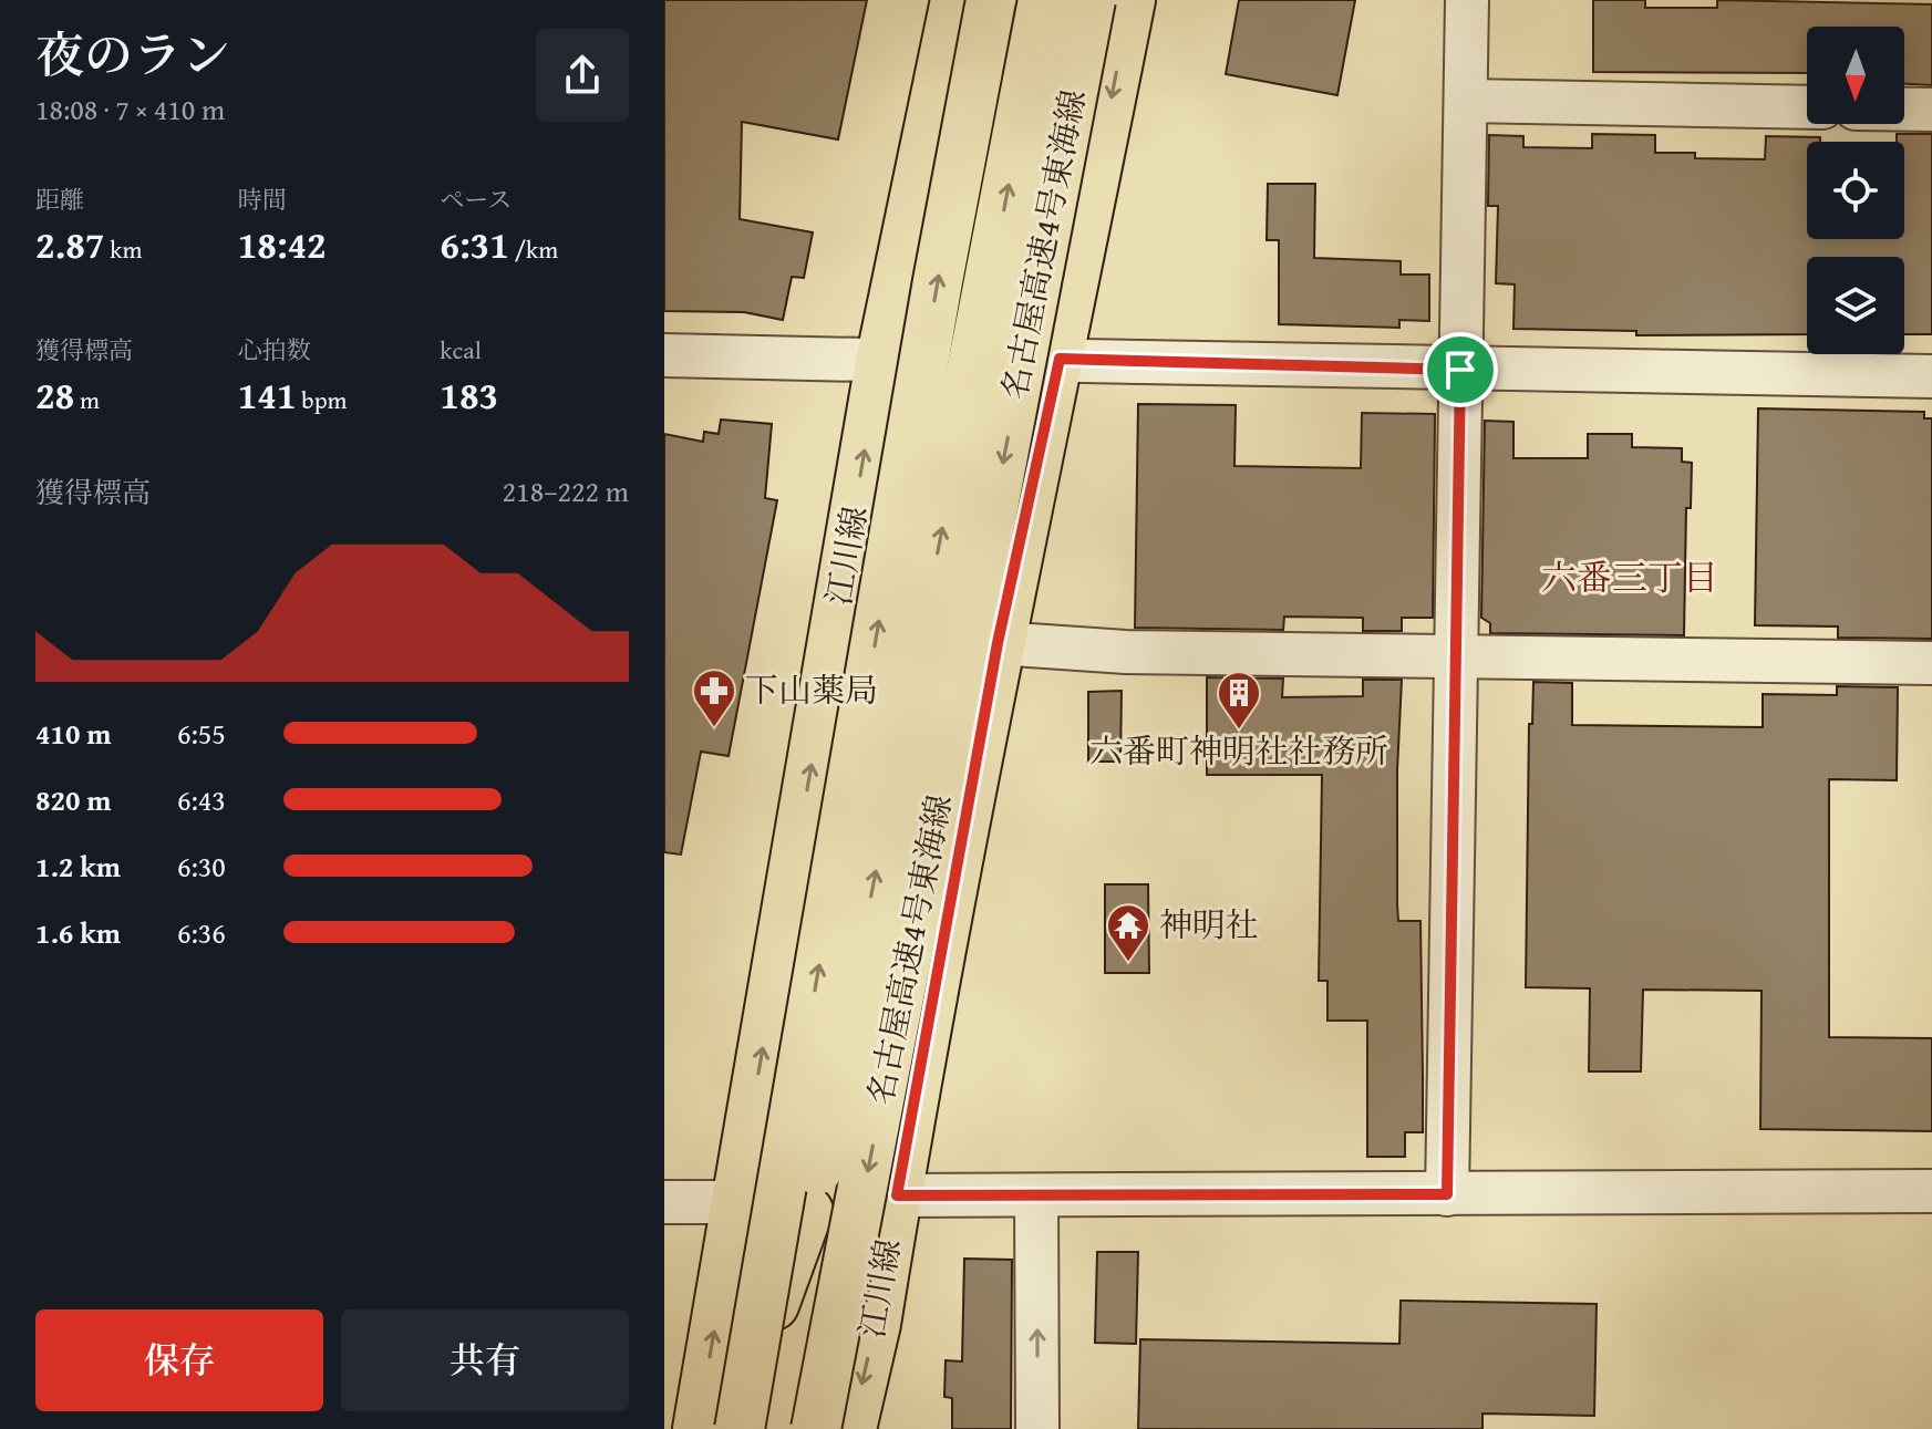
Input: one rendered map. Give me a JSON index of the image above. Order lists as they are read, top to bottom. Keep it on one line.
{"streets":{"main road":["名古屋高速4号東海線","江川線"]},"districts":["六番三丁目"],"places":{"pharmacy":["下山薬局"],"building":["六番町神明社社務所"],"temple":["神明社"]},"north":"bottom","page":{"heading":["夜のラン","18:08 · 7 × 410 m"],"stats":[["距離","2.87 km"],["時間","18:42"],["ペース","6:31 /km"],["獲得標高","28 m"],["心拍数","141 bpm"],["kcal","183"]],"chart":["獲得標高","218–222 m"],"list":[{"name":"410 m","note":"6:55"},{"name":"820 m","note":"6:43"},{"name":"1.2 km","note":"6:30"},{"name":"1.6 km","note":"6:36"}],"buttons":["保存","共有"]}}
